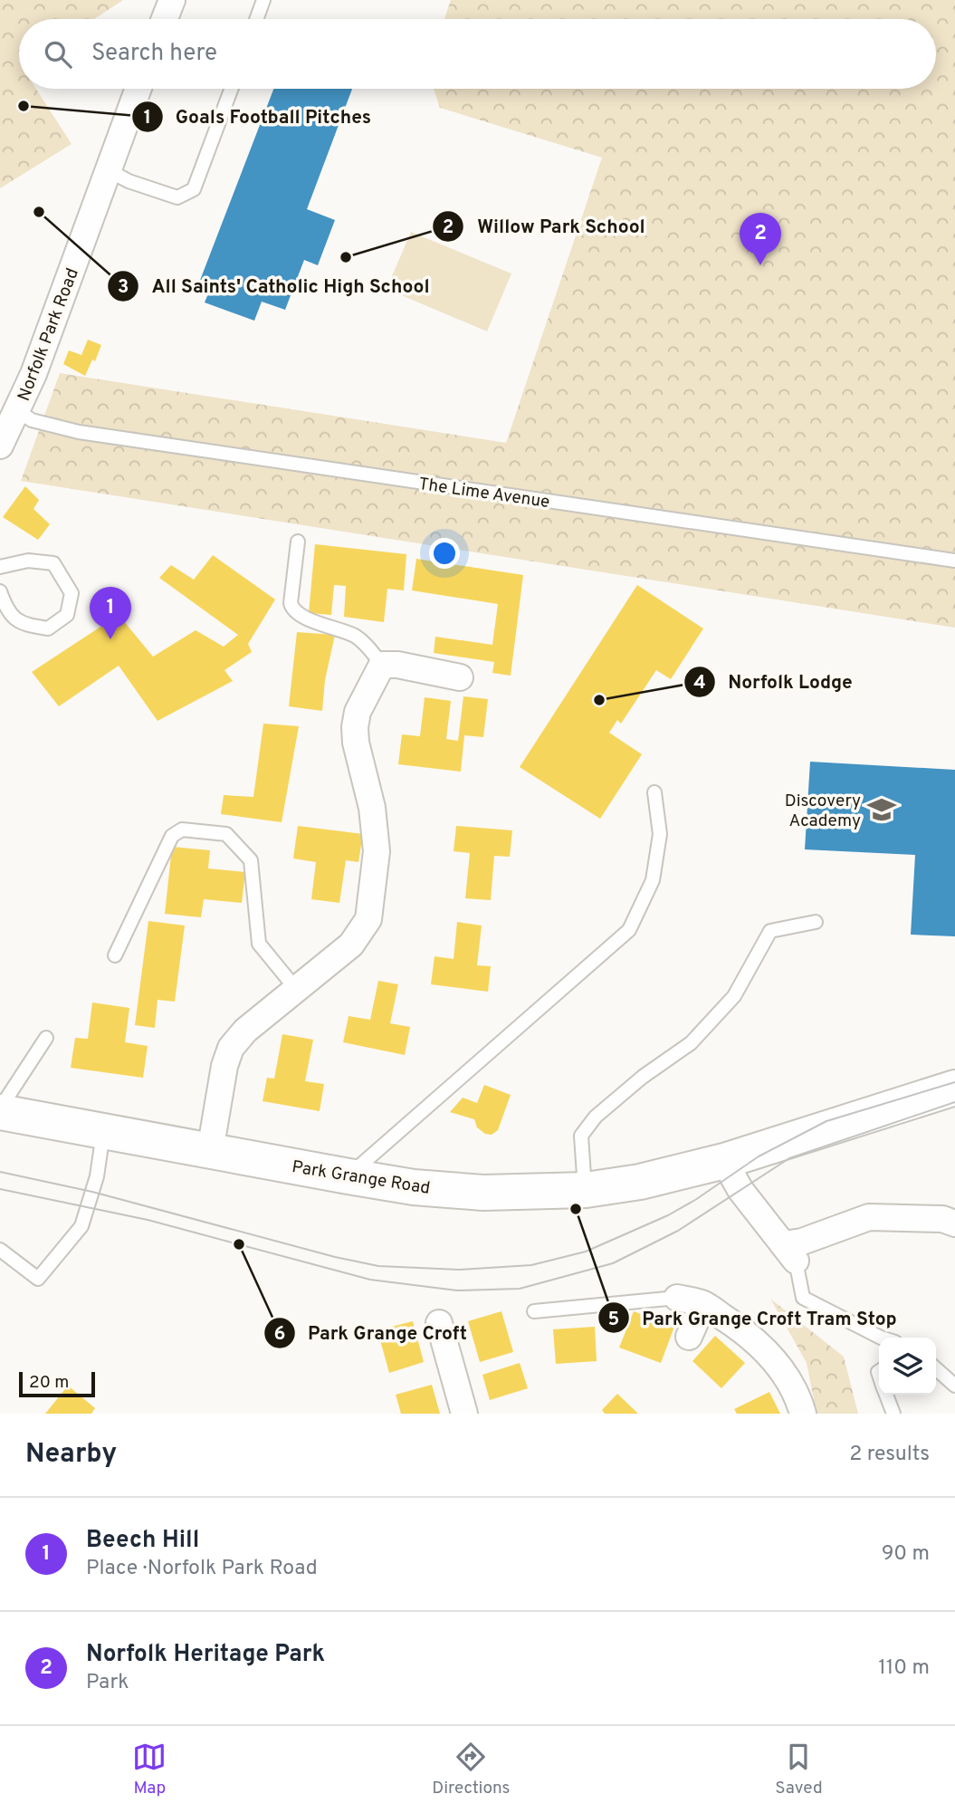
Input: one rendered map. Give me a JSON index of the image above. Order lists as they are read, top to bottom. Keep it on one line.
{"streets":{"street":["Norfolk Park Road","Park Grange Road"],"lane":["The Lime Avenue"]},"crossings":[["Norfolk Park Road","The Lime Avenue"]],"places":{"other":["Goals Football Pitches","All Saints' Catholic High School","Willow Park School","Norfolk Lodge","Park Grange Croft Tram Stop","Park Grange Croft"],"school or university":["Discovery Academy"]},"scale_bar":"20 m","page":{"search":"Search here","pins":["2","1"],"scale":"20 m","heading":["Nearby","2 results"],"list":[{"mark":"1","name":"Beech Hill","note":"Place · Norfolk Park Road","value":"90 m"},{"mark":"2","name":"Norfolk Heritage Park","note":"Park","value":"110 m"}],"nav":["Map","Directions","Saved"]}}
